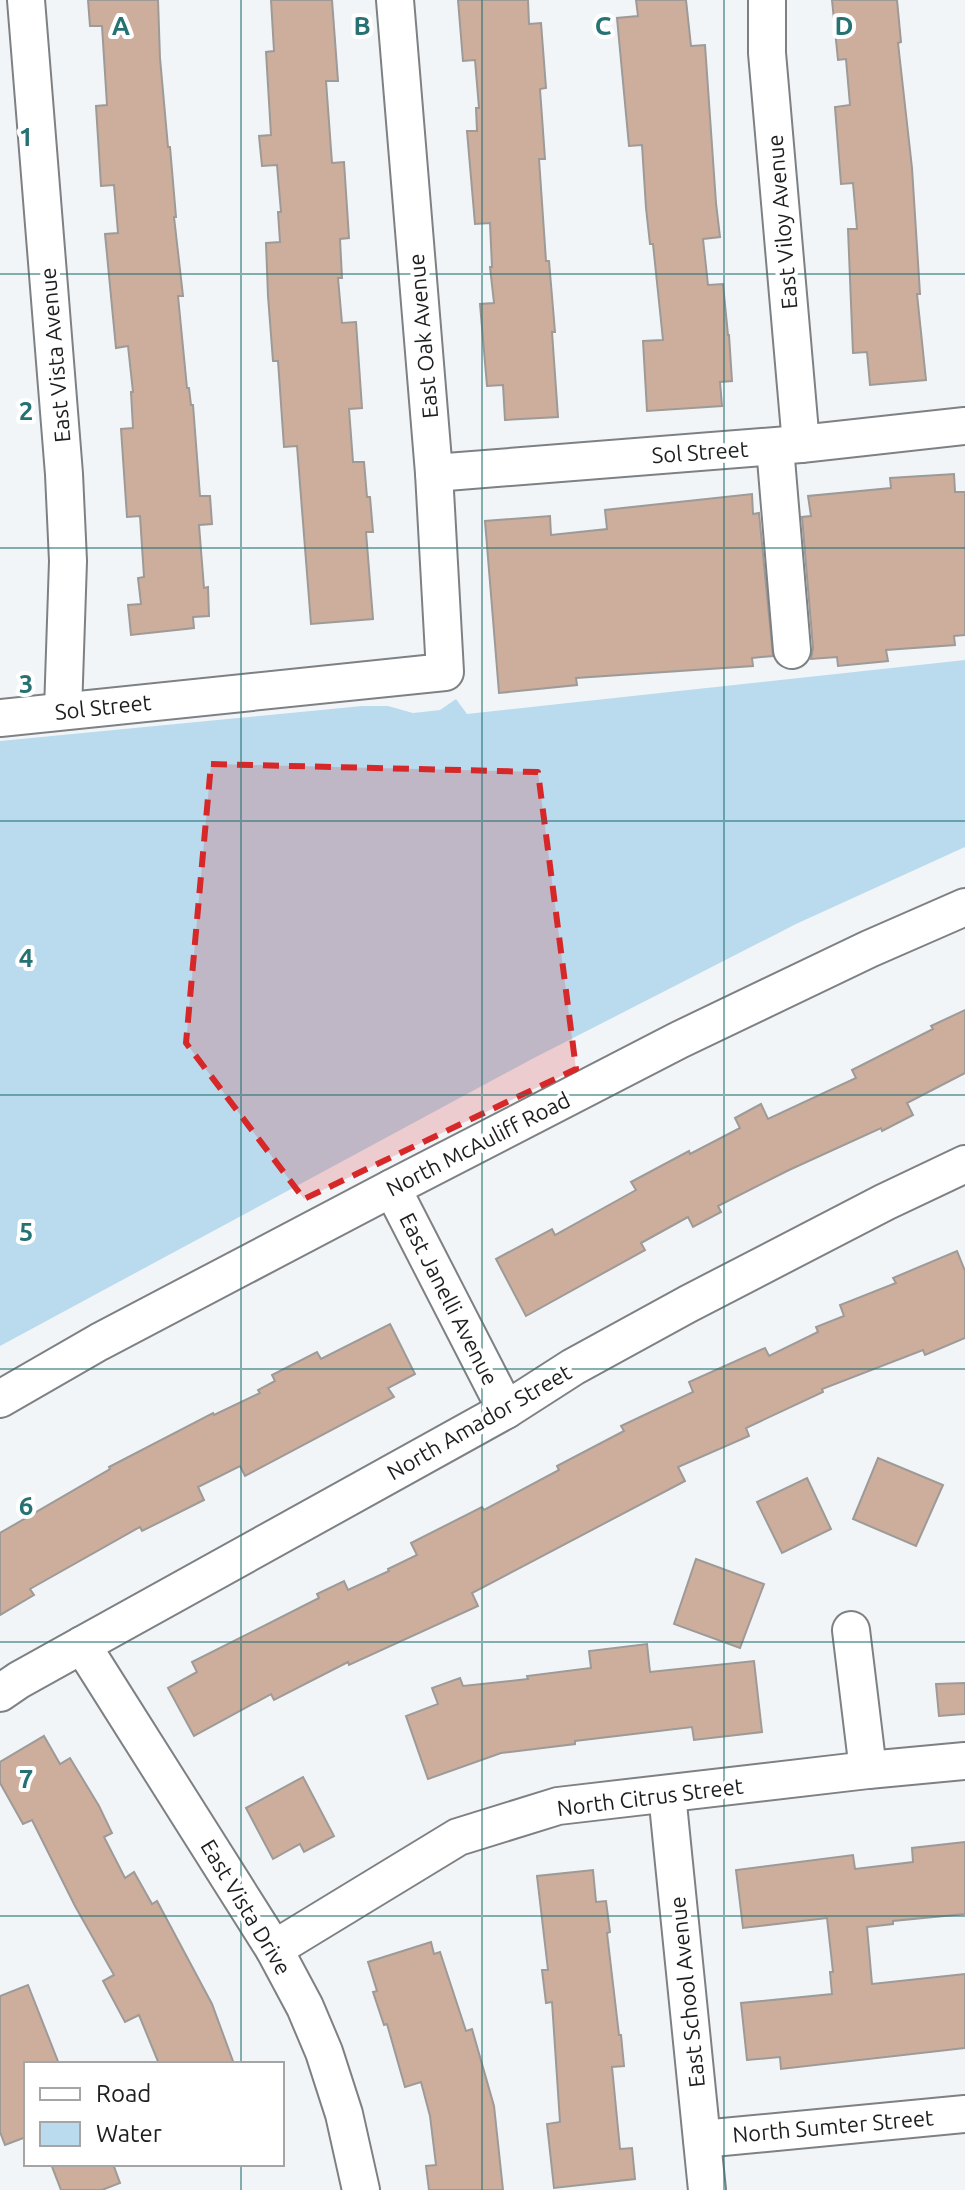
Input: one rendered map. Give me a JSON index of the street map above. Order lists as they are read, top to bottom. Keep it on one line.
{"streets":{"street":["East Viloy Avenue","East Oak Avenue","East Vista Avenue","Sol Street","North McAuliff Road","East Janelli Avenue","North Amador Street","North Citrus Street","East Vista Drive","East School Avenue","North Sumter Street"]},"crossings":[["East Viloy Avenue","Sol Street"],["East Oak Avenue","Sol Street"],["East Vista Avenue","Sol Street"],["North McAuliff Road","East Janelli Avenue"],["East Janelli Avenue","North Amador Street"],["North Amador Street","East Vista Drive"],["North Citrus Street","East Vista Drive"],["North Citrus Street","East School Avenue"],["East School Avenue","North Sumter Street"]],"legend":["Road","Water"],"grid":{"columns":["A","B","C","D"],"rows":["1","2","3","4","5","6","7"]}}
